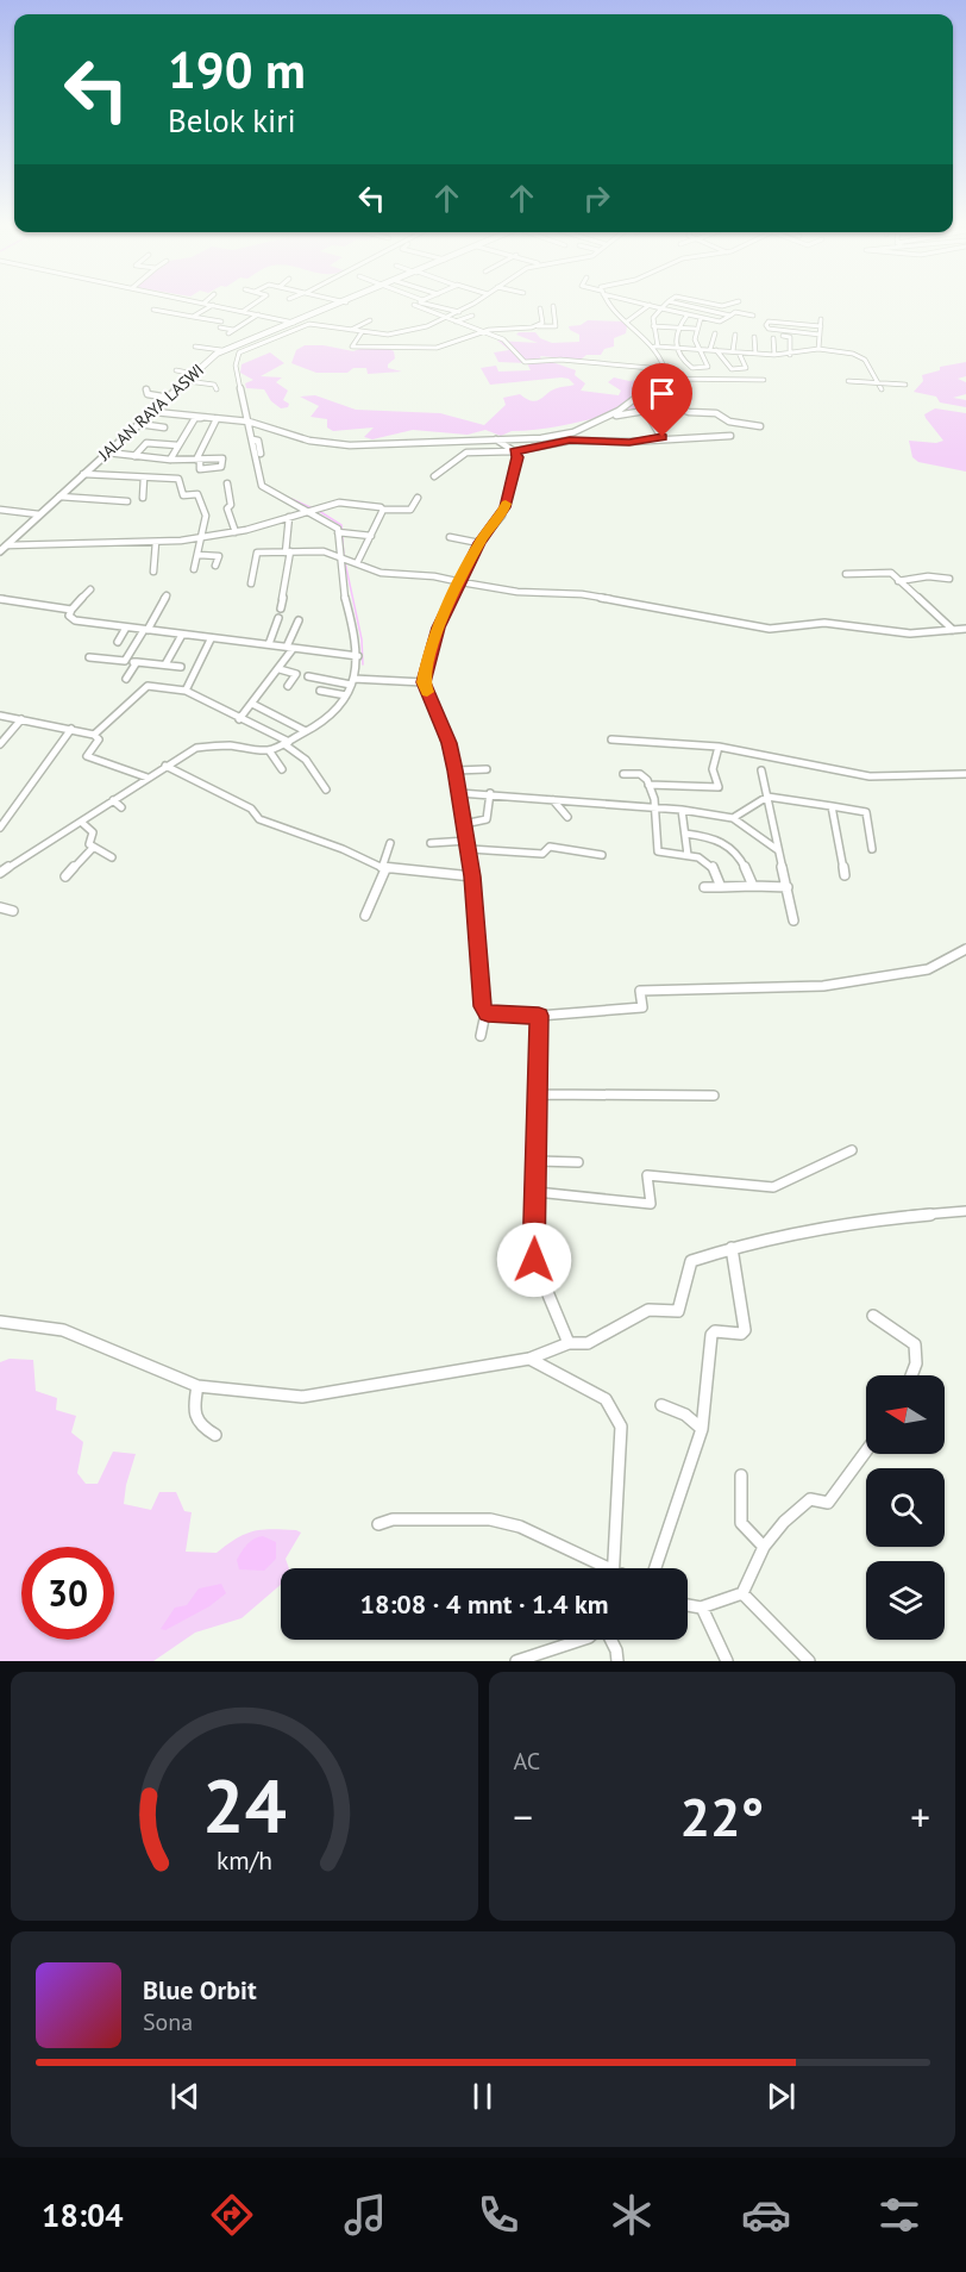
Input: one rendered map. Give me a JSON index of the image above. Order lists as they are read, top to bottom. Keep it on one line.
{"streets":{"main road":["JALAN RAYA LASWI"]},"north":"left","page":{"turn":["190 m","Belok kiri"],"limit":"30","trip":"18:08 · 4 mnt · 1.4 km","tile":"AC","heat":["−","22°","+"],"song":["Blue Orbit","Sona"],"tabs":"18:04","gauge":["24","km/h"]}}
